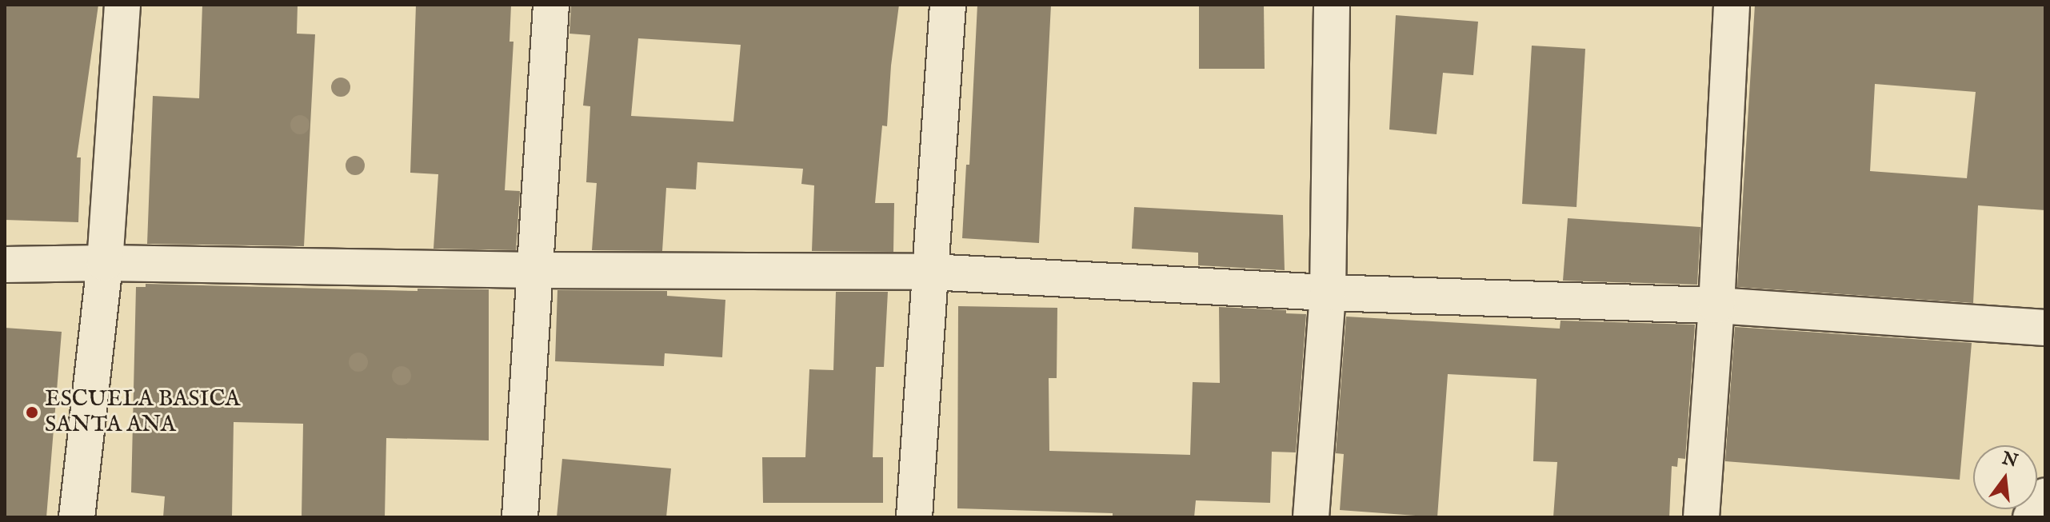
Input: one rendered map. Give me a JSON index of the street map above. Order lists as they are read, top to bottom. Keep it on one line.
{"places":["ESCUELA BASICA SANTA ANA"],"north":"top"}
